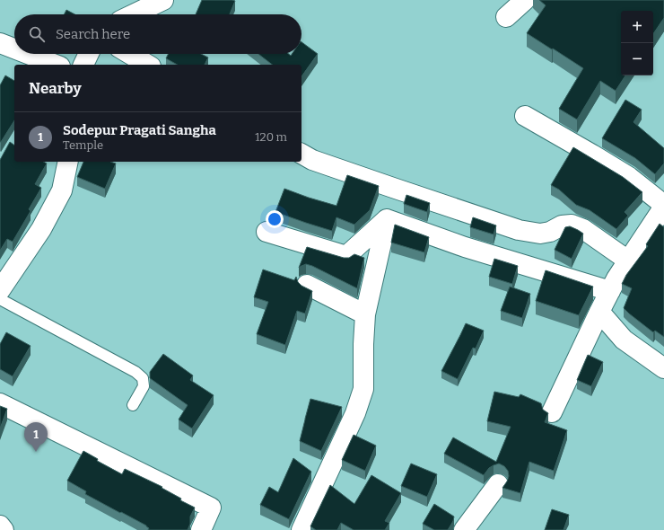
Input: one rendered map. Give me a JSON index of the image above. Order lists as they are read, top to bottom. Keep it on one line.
{"page":{"map_buttons":["+","−"],"search":"Search here","heading":"Nearby","list":[{"mark":"1","name":"Sodepur Pragati Sangha","note":"Temple","value":"120 m"}],"pins":"1"}}
